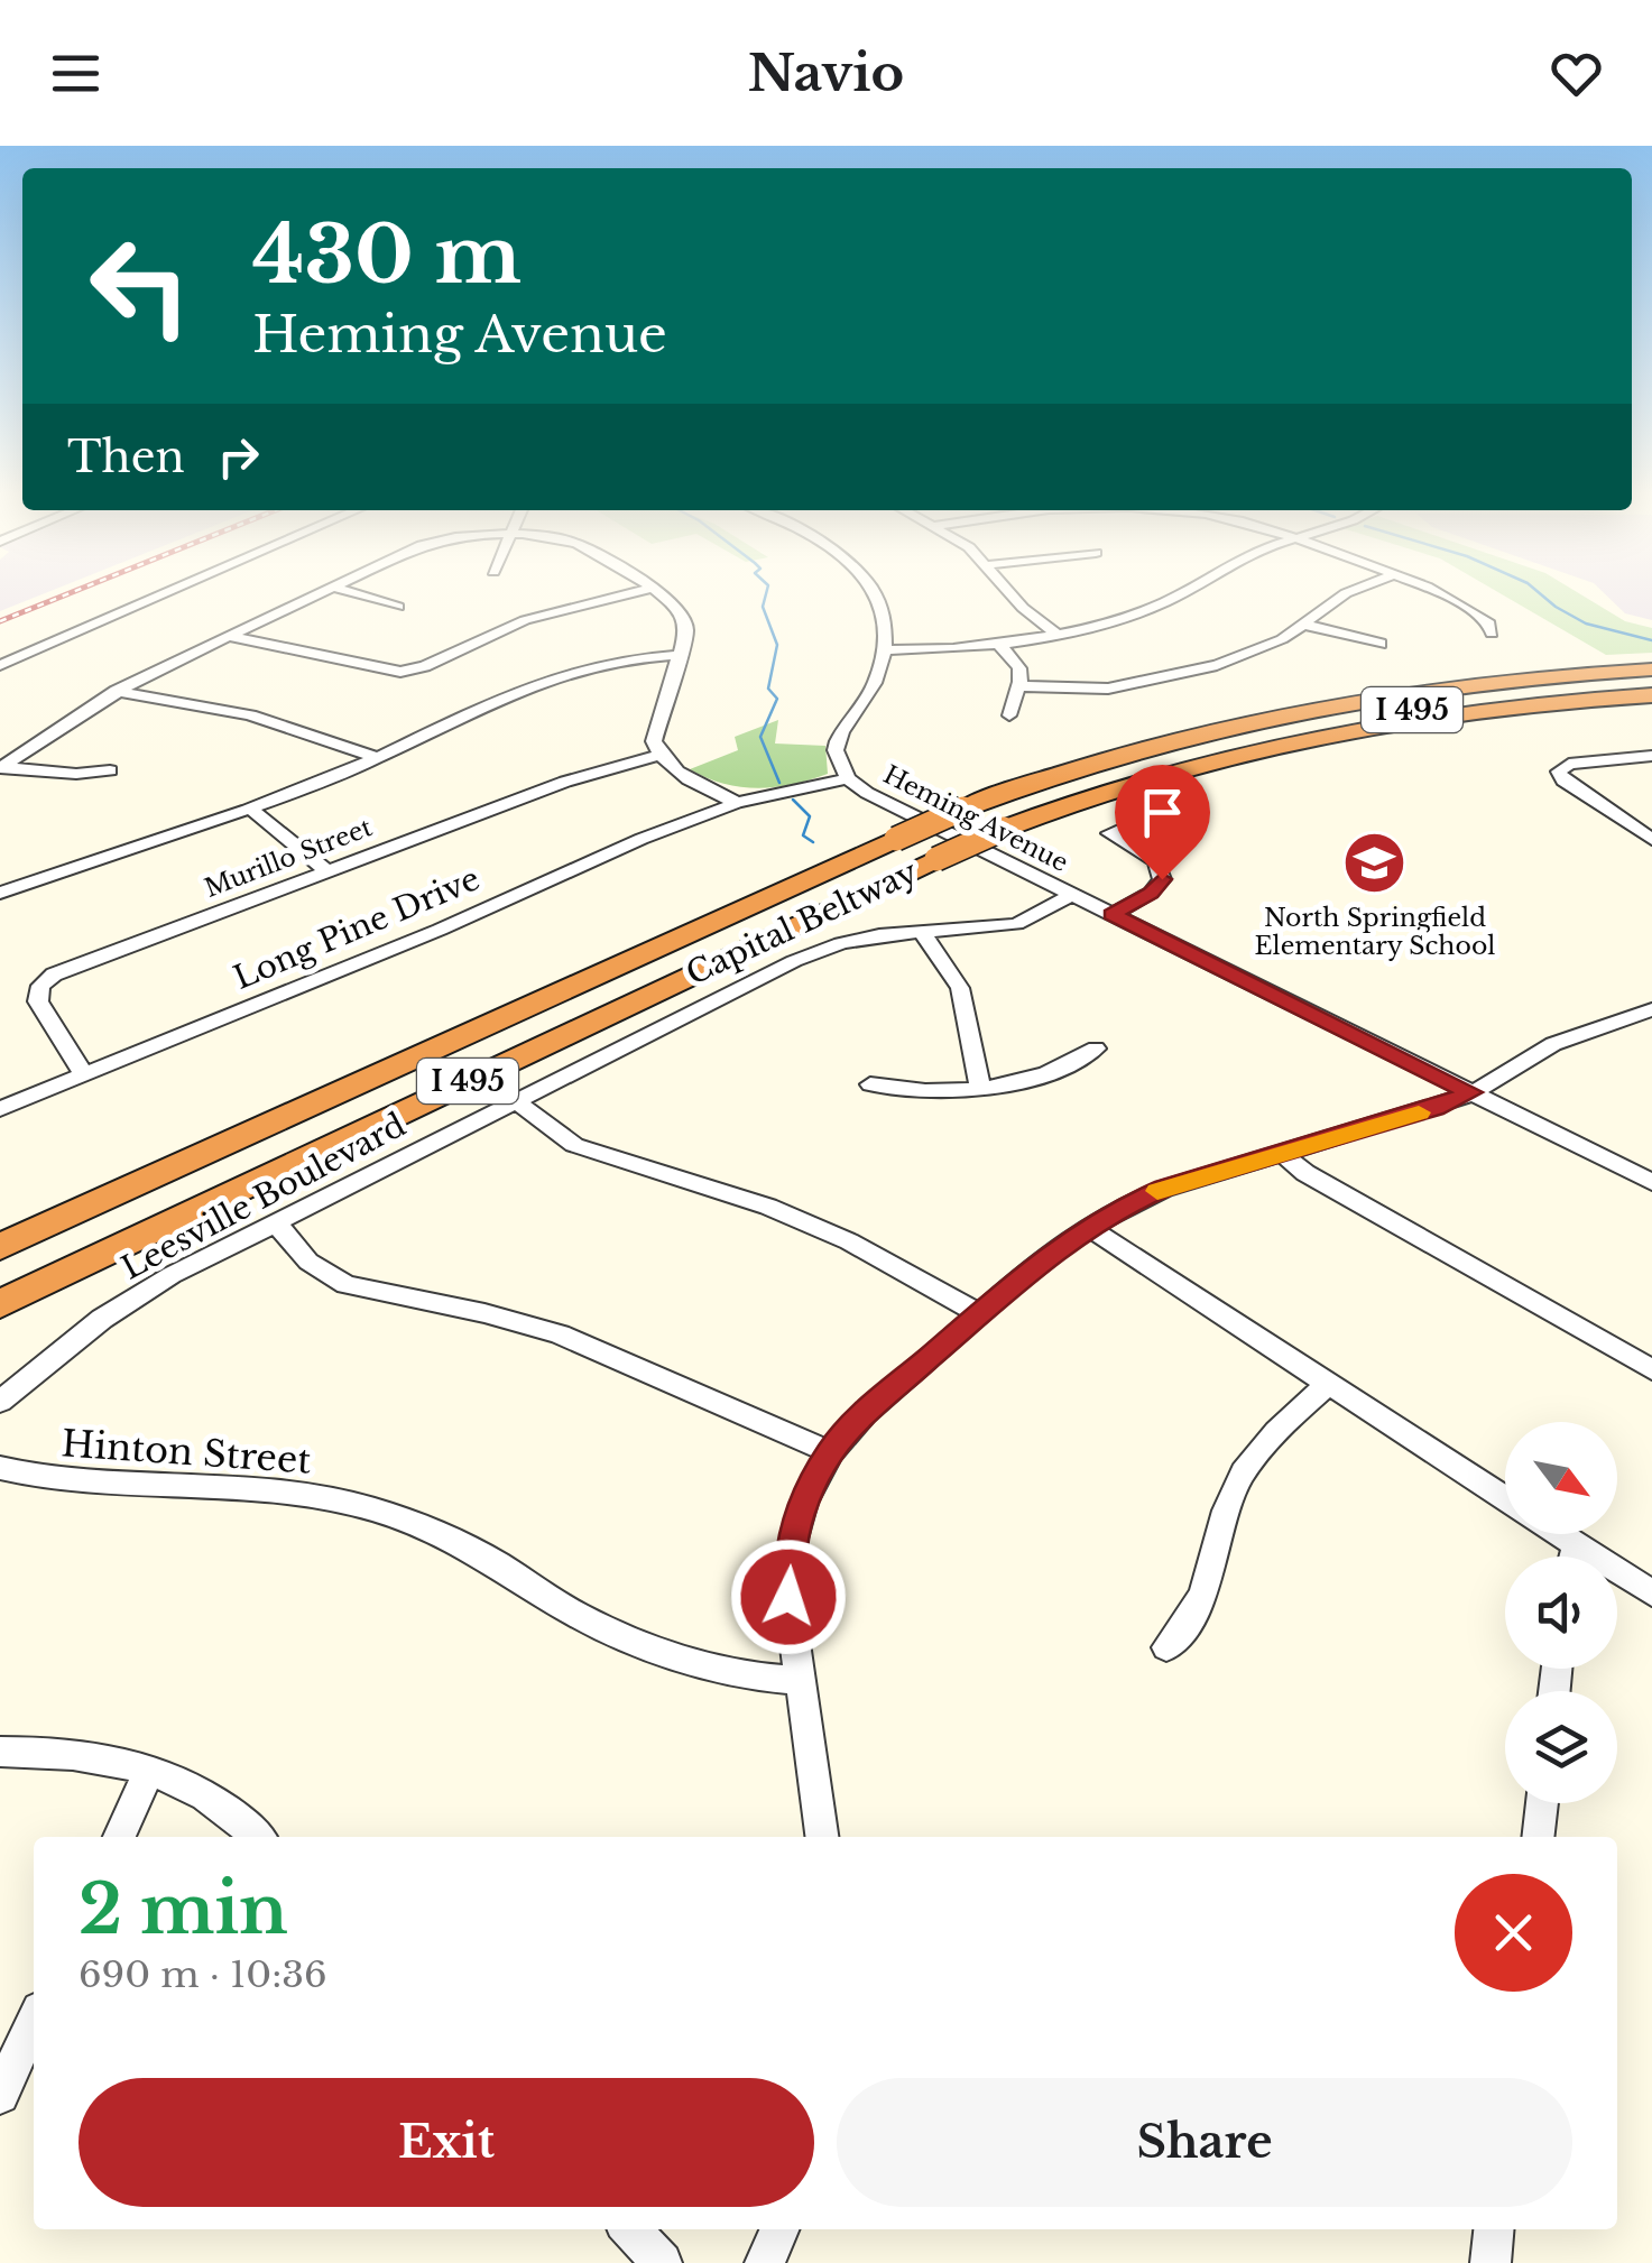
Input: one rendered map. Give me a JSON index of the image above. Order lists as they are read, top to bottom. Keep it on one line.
{"streets":{"highway":["I 495","Capital Beltway"],"street":["Heming Avenue","Murillo Street","Long Pine Drive","Leesville Boulevard","Hinton Street"]},"crossings":[["I 495","Capital Beltway"],["Heming Avenue","Long Pine Drive"],["Heming Avenue","Leesville Boulevard"],["Murillo Street","Long Pine Drive"]],"places":{"school or university":["North Springfield Elementary School"]},"north":"bottom right","page":{"header":"Navio","turn":["430 m","Heming Avenue"],"then":"Then","heading":["2 min","690 m · 10:36"],"buttons":["Exit","Share"]}}
